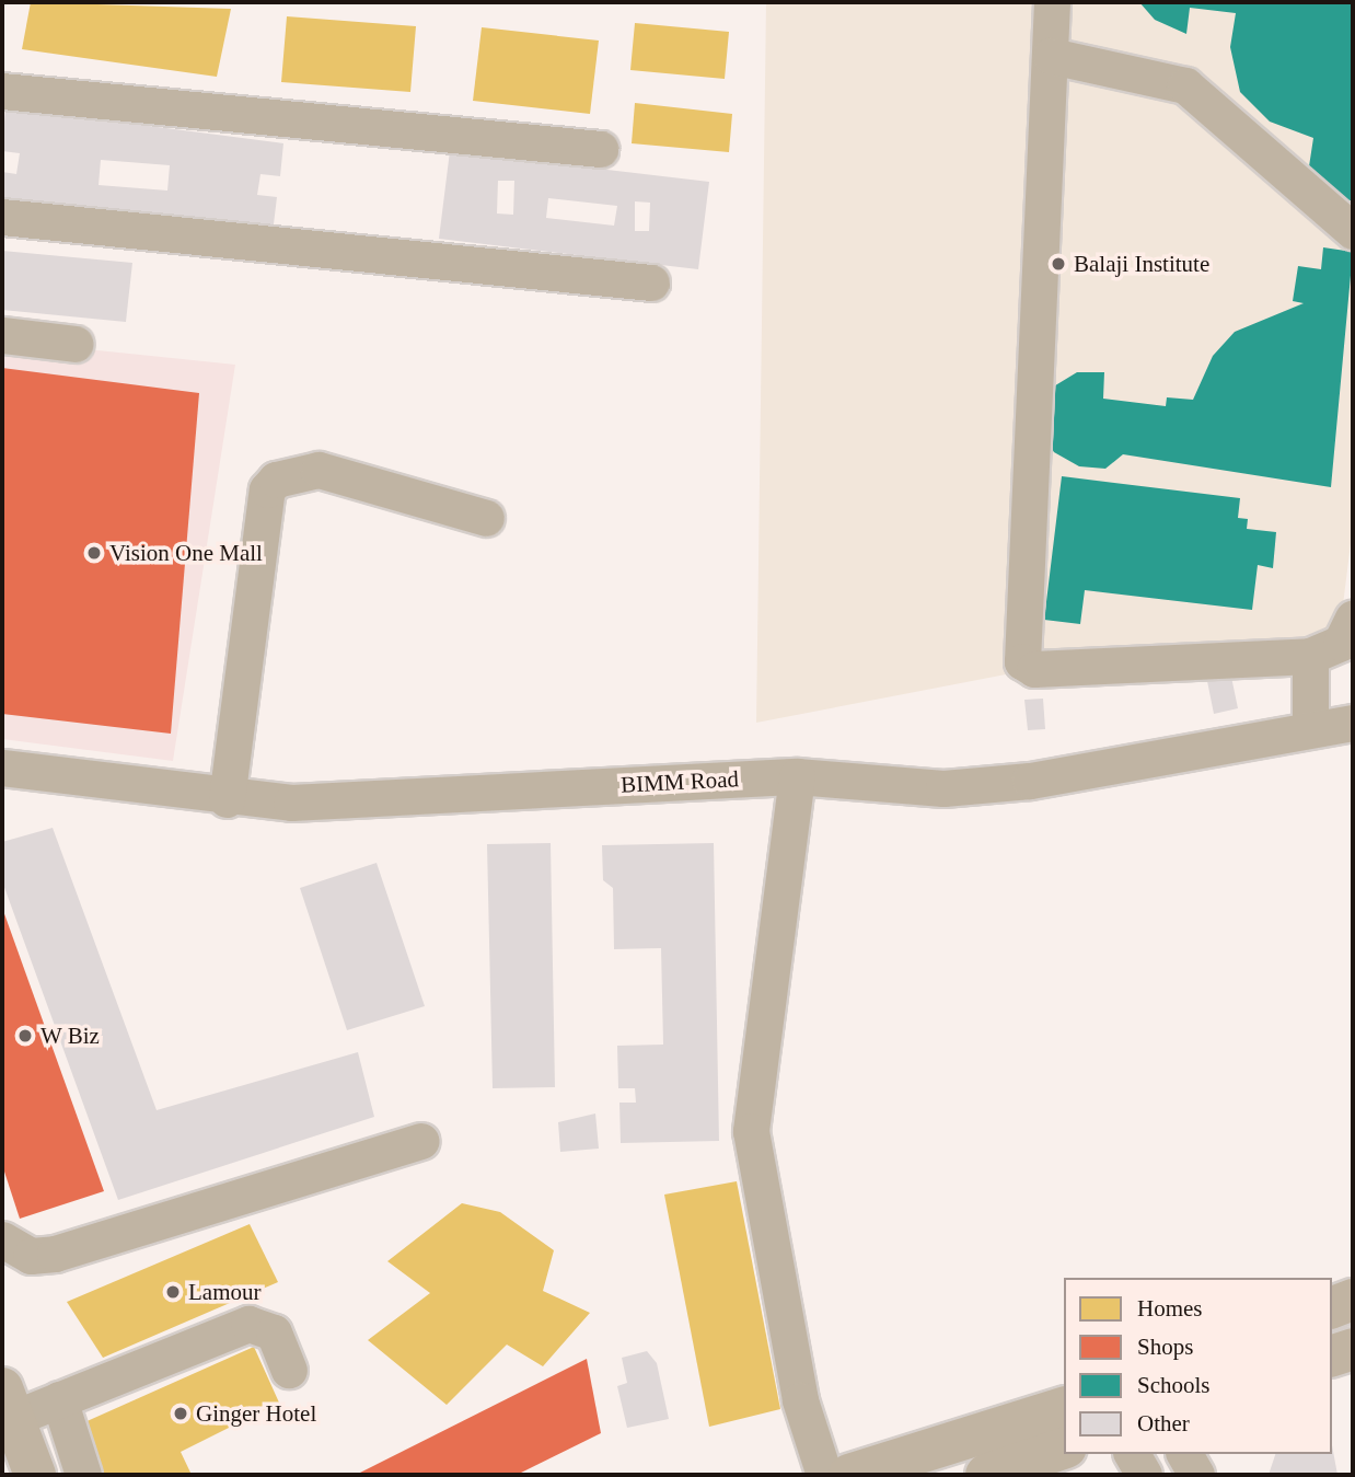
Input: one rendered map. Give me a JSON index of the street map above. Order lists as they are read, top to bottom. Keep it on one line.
{"streets":{"street":["BIMM Road"]},"places":["Balaji Institute","Vision One Mall","W Biz","Lamour","Ginger Hotel"],"legend":["Homes","Shops","Schools","Other"]}
